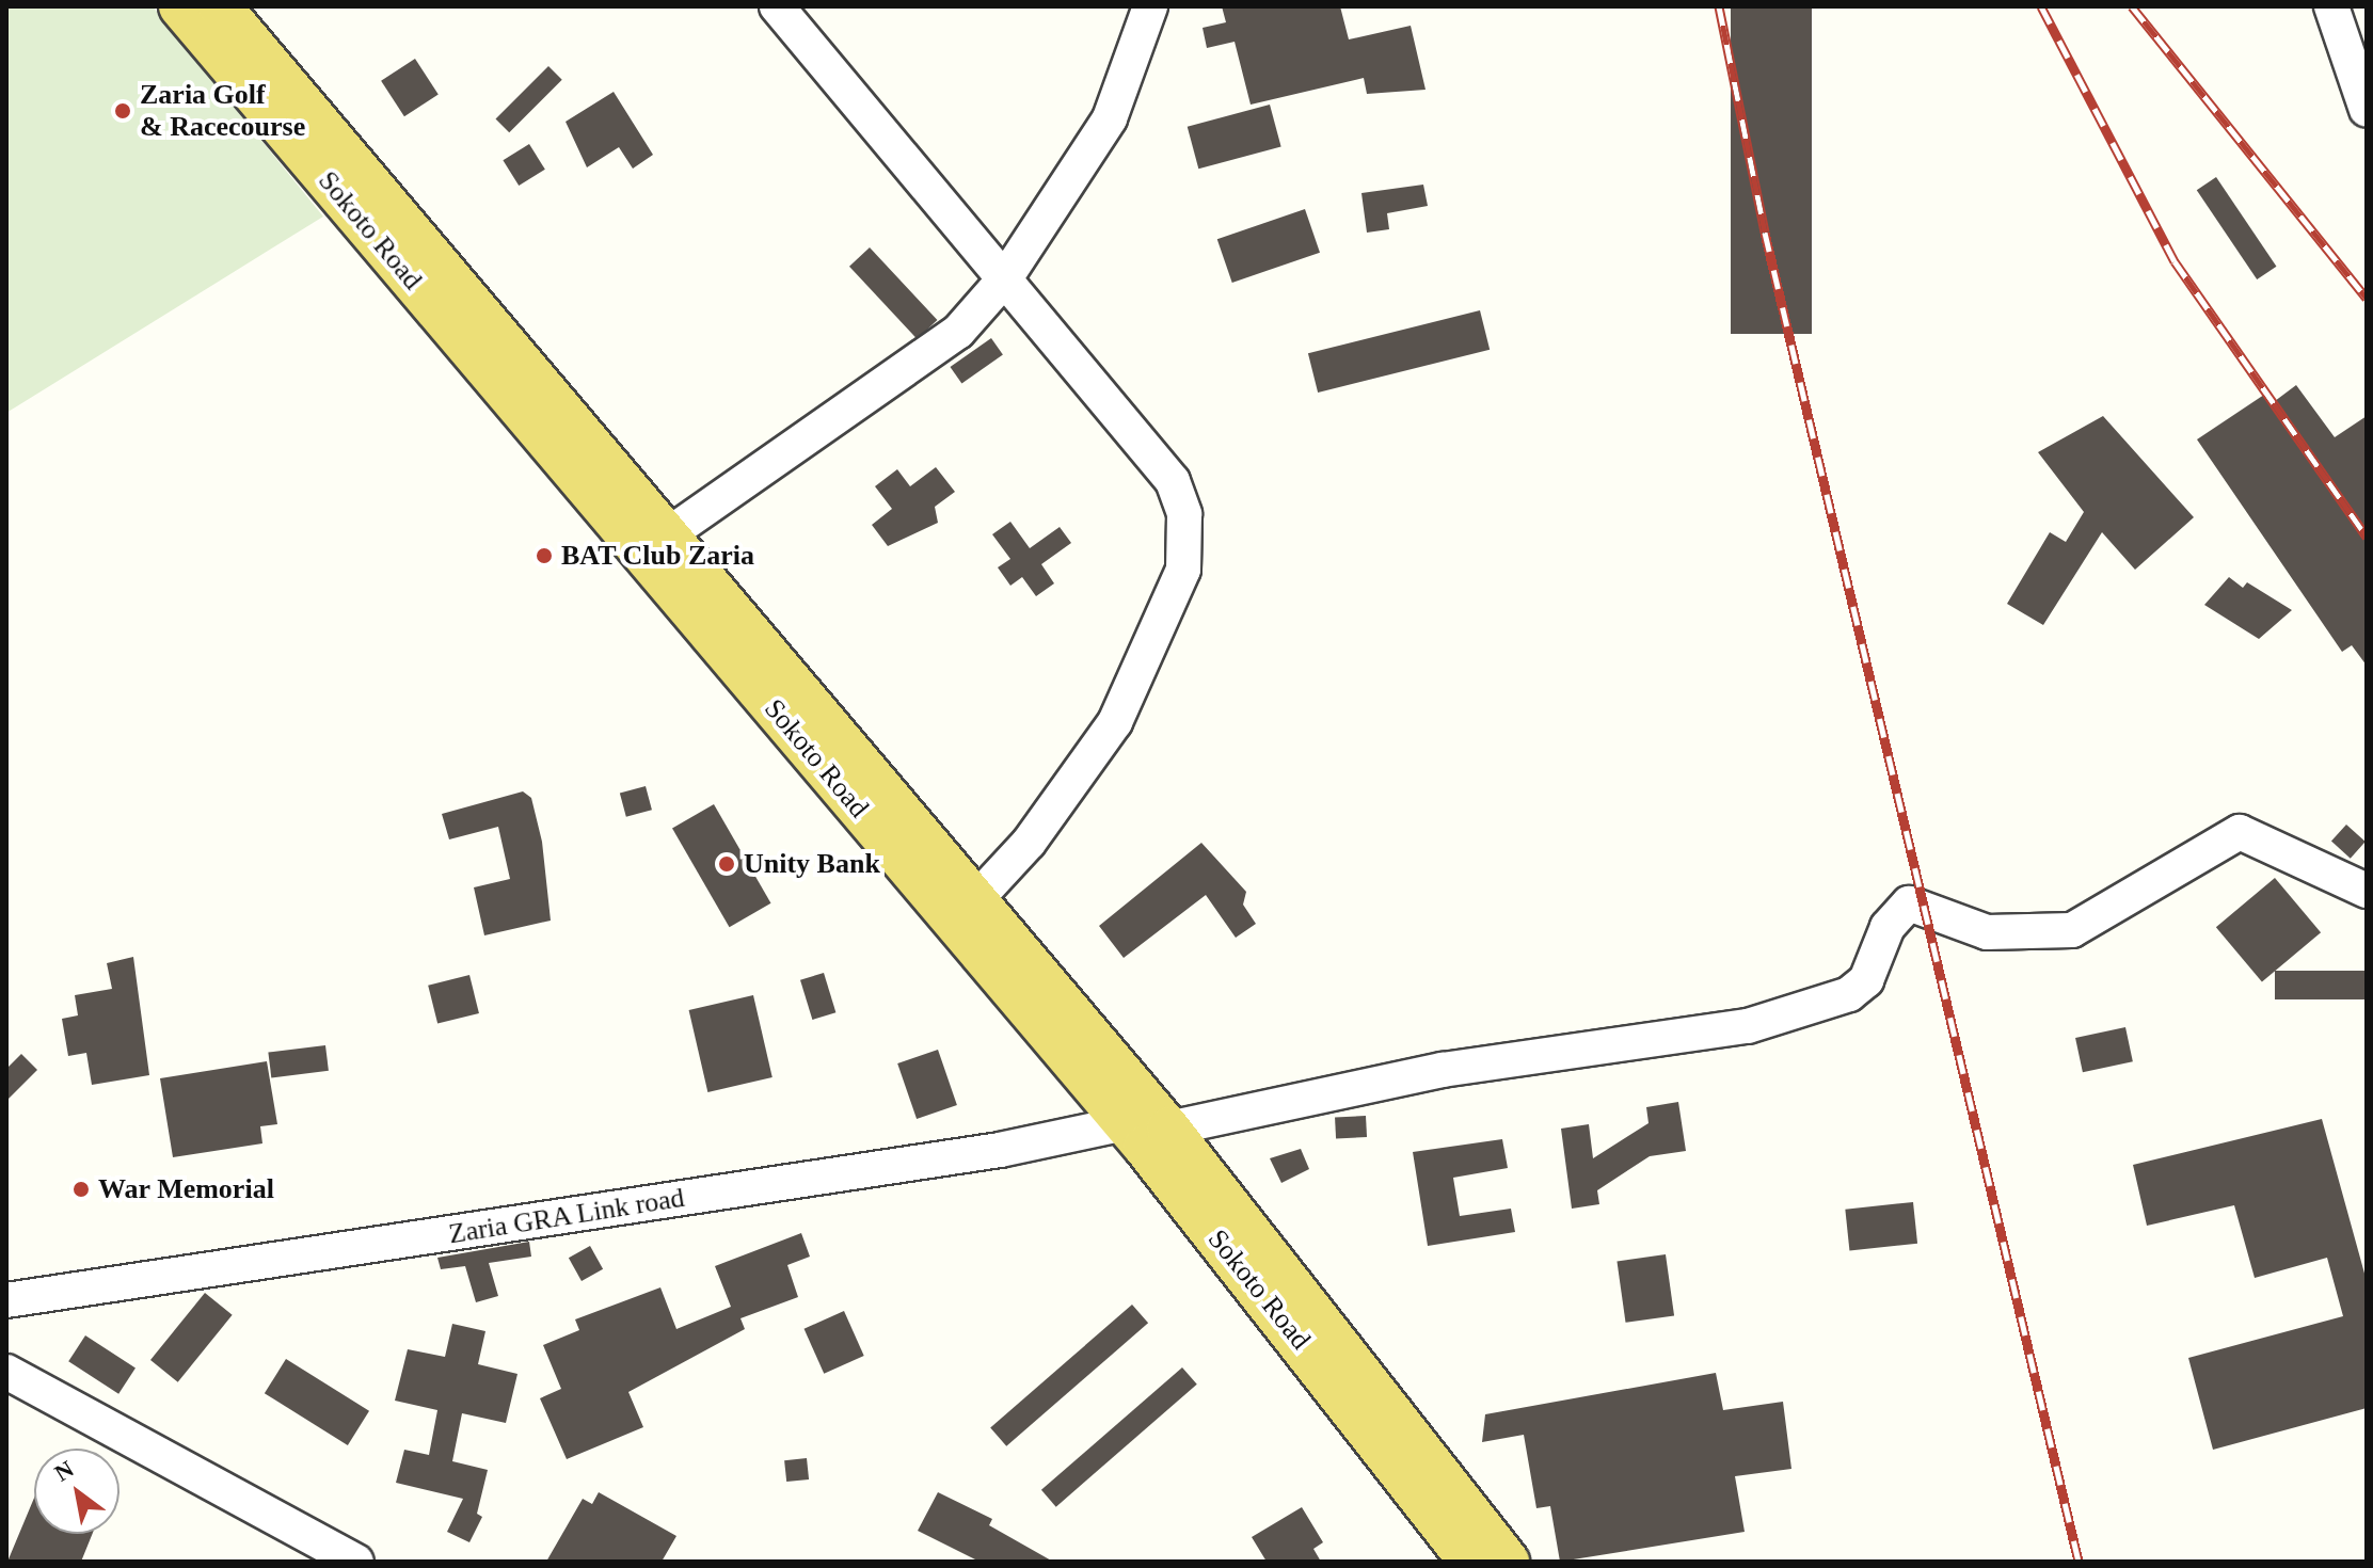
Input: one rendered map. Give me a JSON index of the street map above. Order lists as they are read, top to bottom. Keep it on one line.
{"streets":{"main road":["Sokoto Road"],"street":["Zaria GRA Link road"]},"crossings":[["Sokoto Road","Zaria GRA Link road"]],"places":["Zaria Golf & Racecourse","BAT Club Zaria","Unity Bank","War Memorial"],"north":"top left"}
